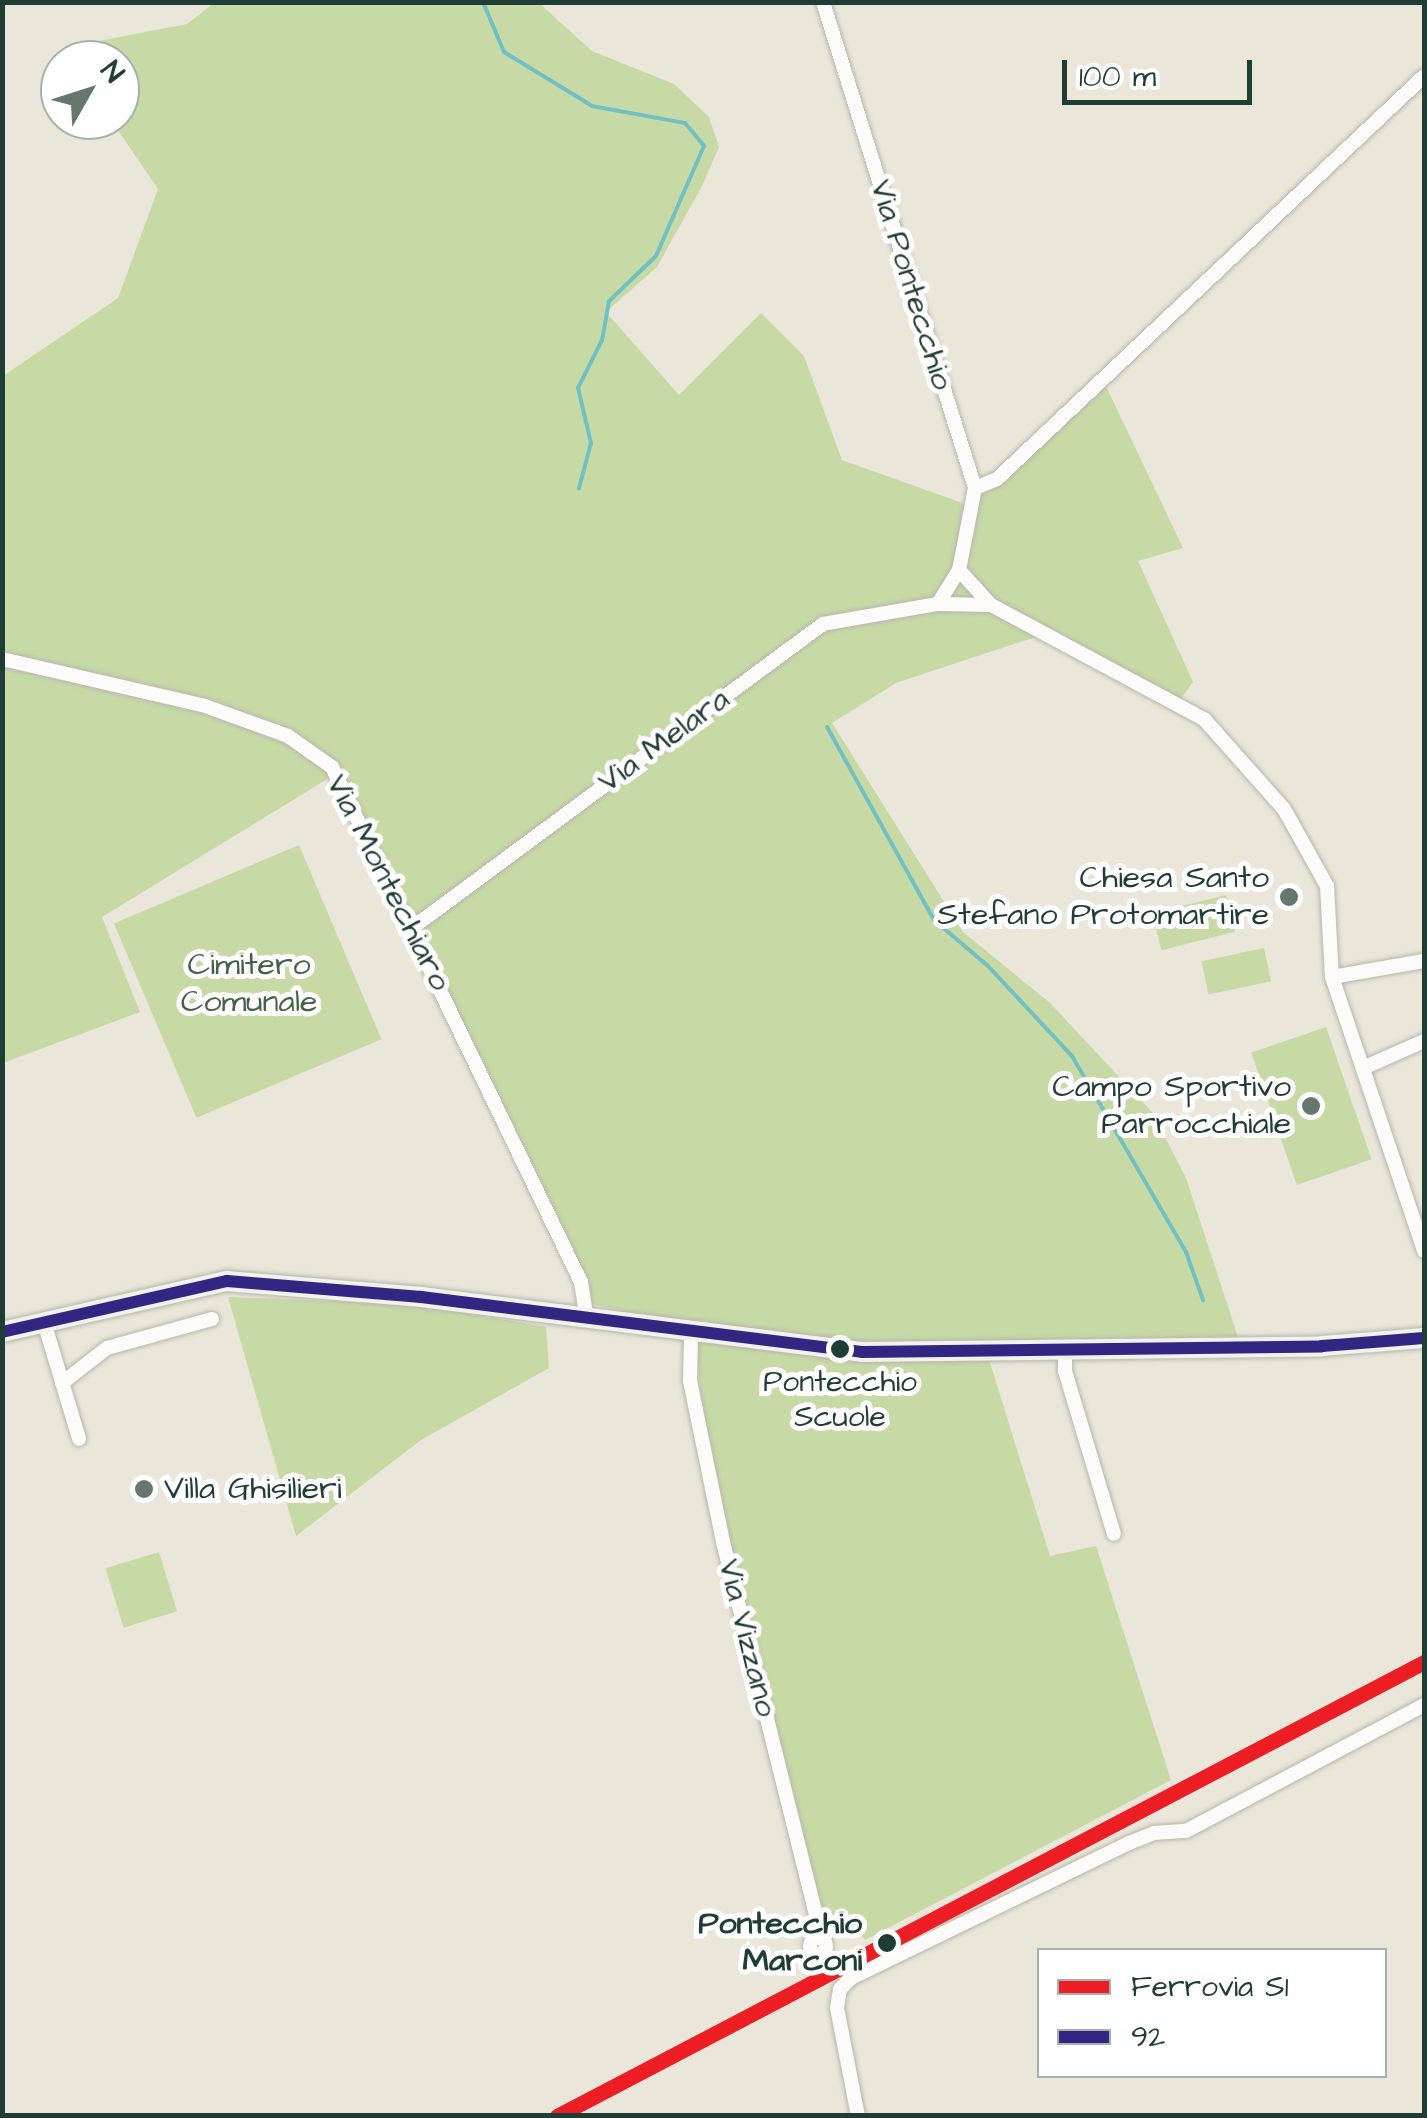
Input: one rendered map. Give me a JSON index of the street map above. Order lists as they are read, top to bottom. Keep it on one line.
{"streets":{"street":["Via Pontecchio","Via Melara","Via Montechiaro","Via Vizzano"]},"crossings":[["Via Melara","Via Montechiaro"]],"parks":["Cimitero Comunale"],"places":["Chiesa Santo Stefano Protomartire","Campo Sportivo Parrocchiale","Pontecchio Scuole","Villa Ghisilieri","Pontecchio Marconi"],"lines":["transit line 92","rail line S1"],"legend":["Ferrovia S1","92"],"scale_bar":"100 m","north":"top right"}
